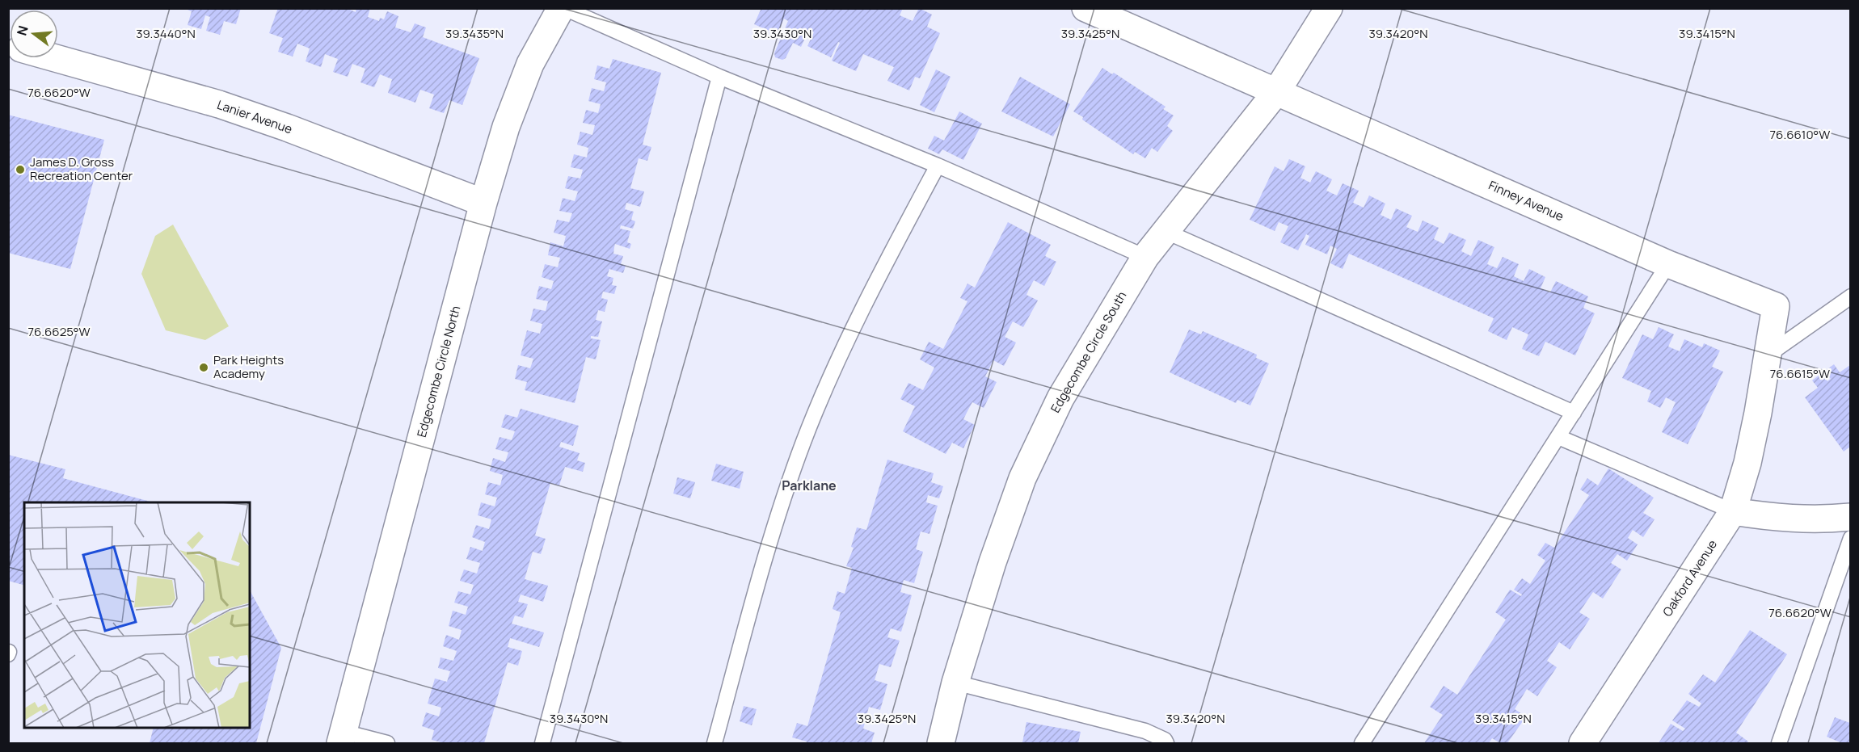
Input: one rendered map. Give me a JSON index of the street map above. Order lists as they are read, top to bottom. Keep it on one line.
{"streets":{"street":["Lanier Avenue","Finney Avenue","Edgecombe Circle South","Edgecombe Circle North","Oakford Avenue"]},"crossings":[["Lanier Avenue","Edgecombe Circle North"],["Finney Avenue","Edgecombe Circle South"],["Finney Avenue","Oakford Avenue"]],"districts":["Parklane"],"places":["James D. Gross Recreation Center","Park Heights Academy"],"north":"left","coordinates":["39.3440°N","39.3435°N","39.3430°N","39.3425°N","39.3420°N","39.3415°N","76.6620°W","76.6610°W","76.6625°W","76.6615°W"]}
